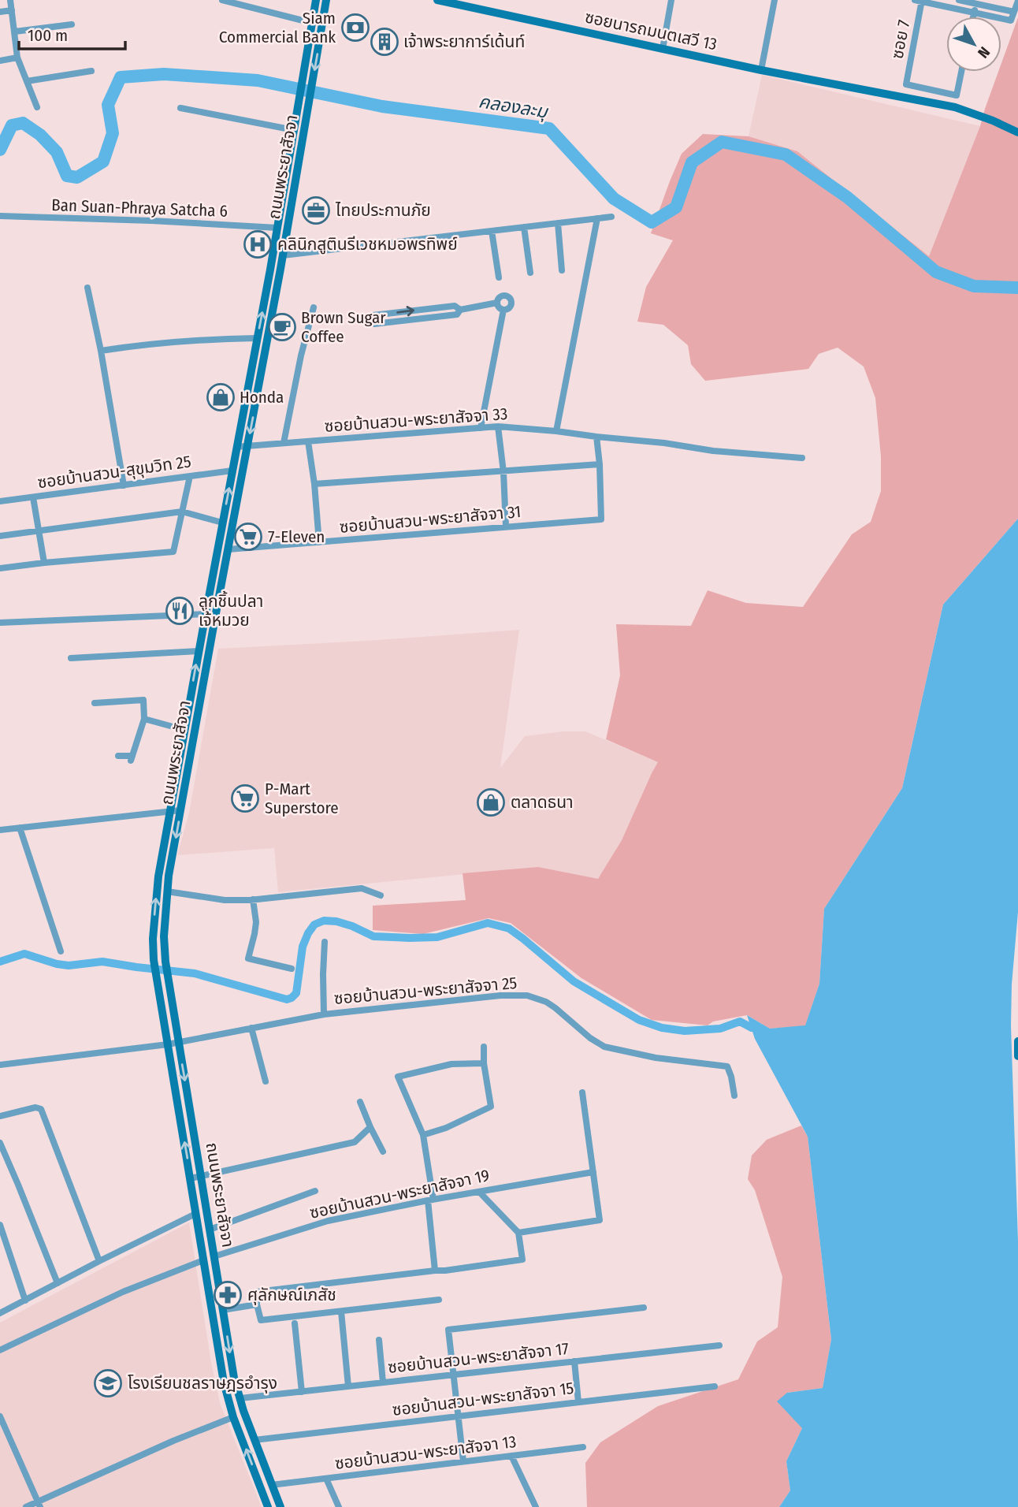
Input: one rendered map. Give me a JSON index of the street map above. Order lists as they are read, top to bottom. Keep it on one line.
{"streets":{"main road":["ซอยนารถมนตเสวี 13","ถนนพระยาสัจจา"],"street":["ซอย 7","Ban Suan-Phraya Satcha 6","ซอยบ้านสวน-พระยาสัจจา 33","ซอยบ้านสวน-สุขุมวิท 25","ซอยบ้านสวน-พระยาสัจจา 31","ซอยบ้านสวน-พระยาสัจจา 25","ซอยบ้านสวน-พระยาสัจจา 19","ซอยบ้านสวน-พระยาสัจจา 17","ซอยบ้านสวน-พระยาสัจจา 15","ซอยบ้านสวน-พระยาสัจจา 13"]},"crossings":[["ถนนพระยาสัจจา","Ban Suan-Phraya Satcha 6"],["ถนนพระยาสัจจา","ซอยบ้านสวน-พระยาสัจจา 33"],["ถนนพระยาสัจจา","ซอยบ้านสวน-สุขุมวิท 25"],["ถนนพระยาสัจจา","ซอยบ้านสวน-พระยาสัจจา 31"],["ถนนพระยาสัจจา","ซอยบ้านสวน-พระยาสัจจา 25"],["ถนนพระยาสัจจา","ซอยบ้านสวน-พระยาสัจจา 19"],["ถนนพระยาสัจจา","ซอยบ้านสวน-พระยาสัจจา 17"],["ถนนพระยาสัจจา","ซอยบ้านสวน-พระยาสัจจา 15"],["ถนนพระยาสัจจา","ซอยบ้านสวน-พระยาสัจจา 13"]],"water":["คลองละมุ"],"places":{"bank":["Siam Commercial Bank"],"building":["เจ้าพระยาการ์เด้นท์"],"office":["ไทยประกานภัย"],"hospital":["คลินิกสูตินรีเวชหมอพรทิพย์"],"cafe":["Brown Sugar Coffee"],"shop":["Honda","ตลาดธนา"],"supermarket":["7-Eleven","P-Mart Superstore"],"restaurant":["ลูกชิ้นปลา เจ้หมวย"],"pharmacy":["ศุลักษณ์เภสัช"],"school or university":["โรงเรียนชลราษฎรอำรุง"]},"scale_bar":"100 m","north":"bottom right"}
